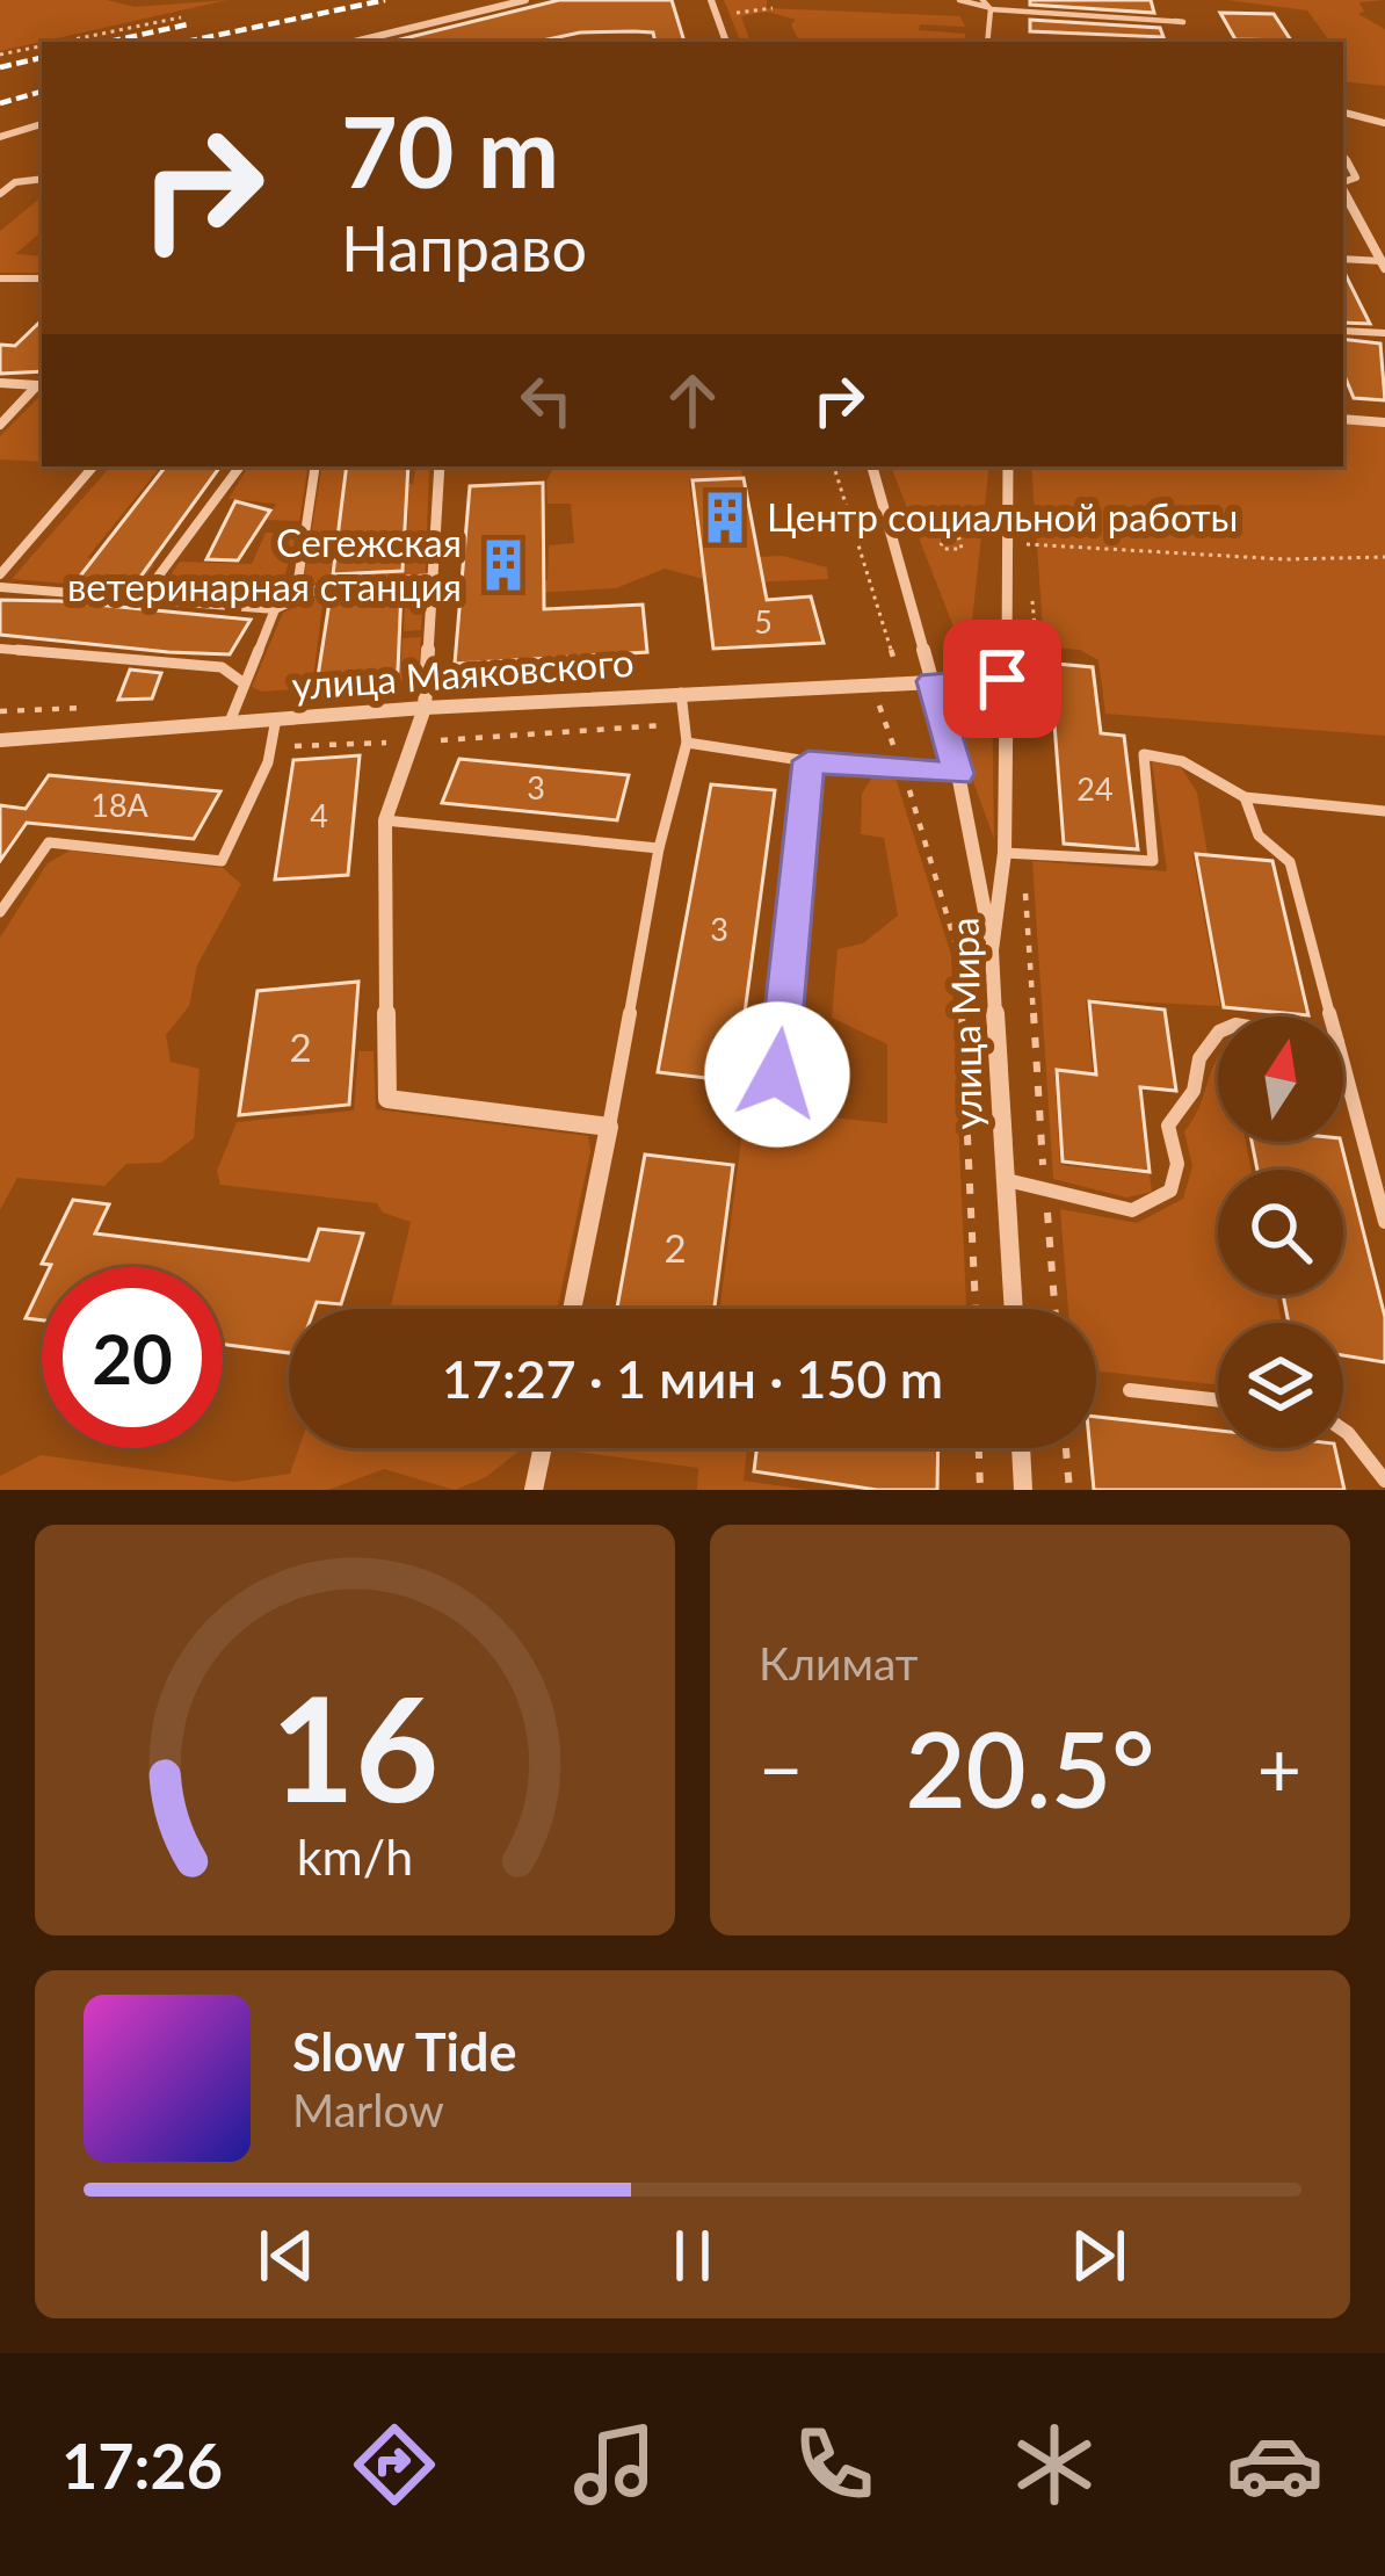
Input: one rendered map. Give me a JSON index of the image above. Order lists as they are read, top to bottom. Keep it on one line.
{"streets":{"street":["улица Маяковского","улица Мира"]},"crossings":[["улица Маяковского","улица Мира"]],"places":{"building":["Центр социальной работы","Сегежская ветеринарная станция"]},"house_numbers":["5","3","24","18А","4","3","2","2"],"north":"top","page":{"turn":["70 m","Направо"],"limit":"20","trip":"17:27 · 1 мин · 150 m","tile":"Климат","heat":["−","20.5°","+"],"song":["Slow Tide","Marlow"],"tabs":"17:26","gauge":["16","km/h"]}}
